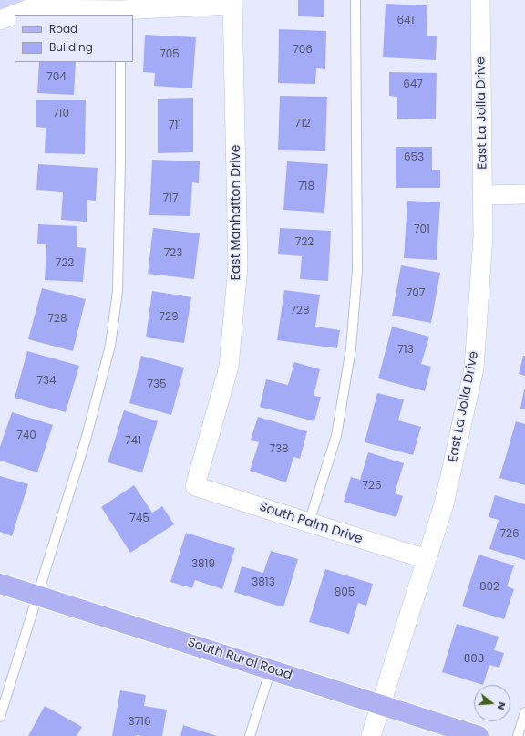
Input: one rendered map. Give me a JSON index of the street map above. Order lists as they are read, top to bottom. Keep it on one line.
{"streets":{"main road":["South Rural Road"],"street":["East La Jolla Drive","East Manhatton Drive","South Palm Drive"]},"crossings":[["East La Jolla Drive","South Palm Drive"],["East La Jolla Drive","South Rural Road"],["East Manhatton Drive","South Palm Drive"]],"house_numbers":["641","706","705","704","647","710","712","711","653","718","717","701","722","723","722","707","728","729","728","713","734","735","740","741","738","725","745","726","3819","3813","802","805","808","3716"],"legend":["Road","Building"],"north":"right"}
